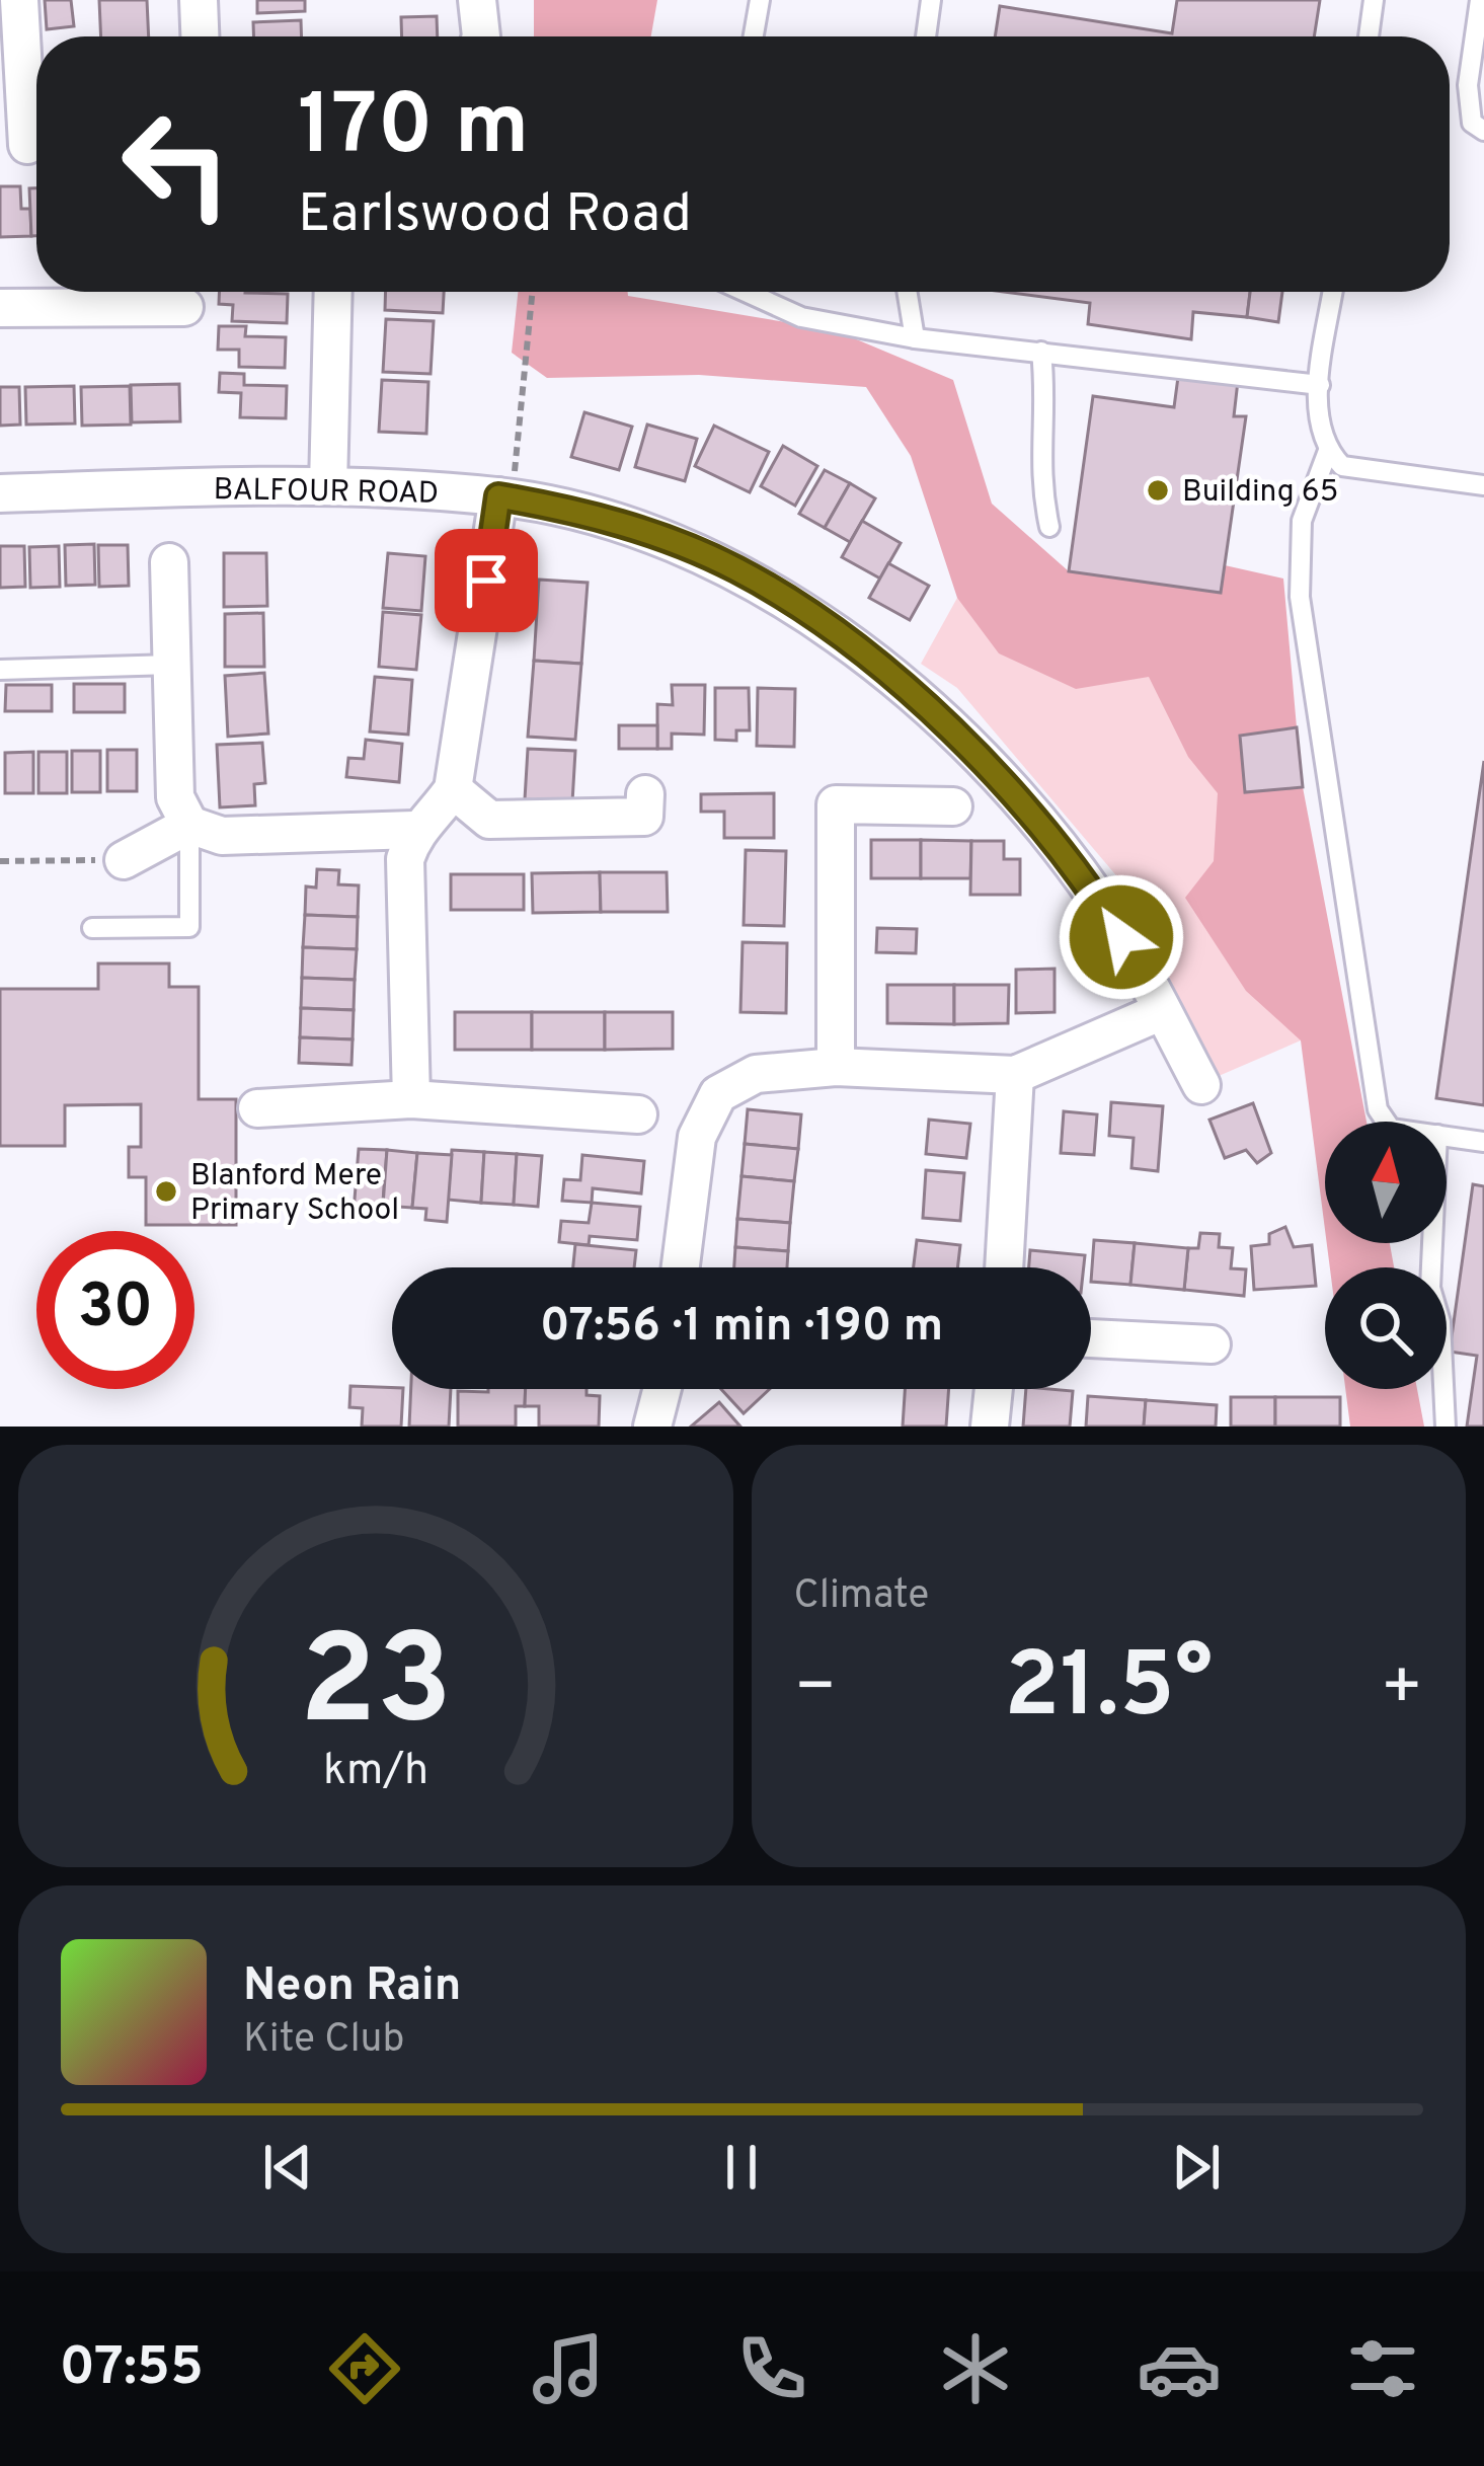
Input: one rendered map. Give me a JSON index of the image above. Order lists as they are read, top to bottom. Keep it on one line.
{"streets":{"street":["BALFOUR ROAD"]},"places":["Building 65","Blanford Mere Primary School"],"north":"top","page":{"turn":["170 m","Earlswood Road"],"limit":"30","trip":"07:56 · 1 min · 190 m","tile":"Climate","heat":["−","21.5°","+"],"song":["Neon Rain","Kite Club"],"tabs":"07:55","gauge":["23","km/h"]}}
